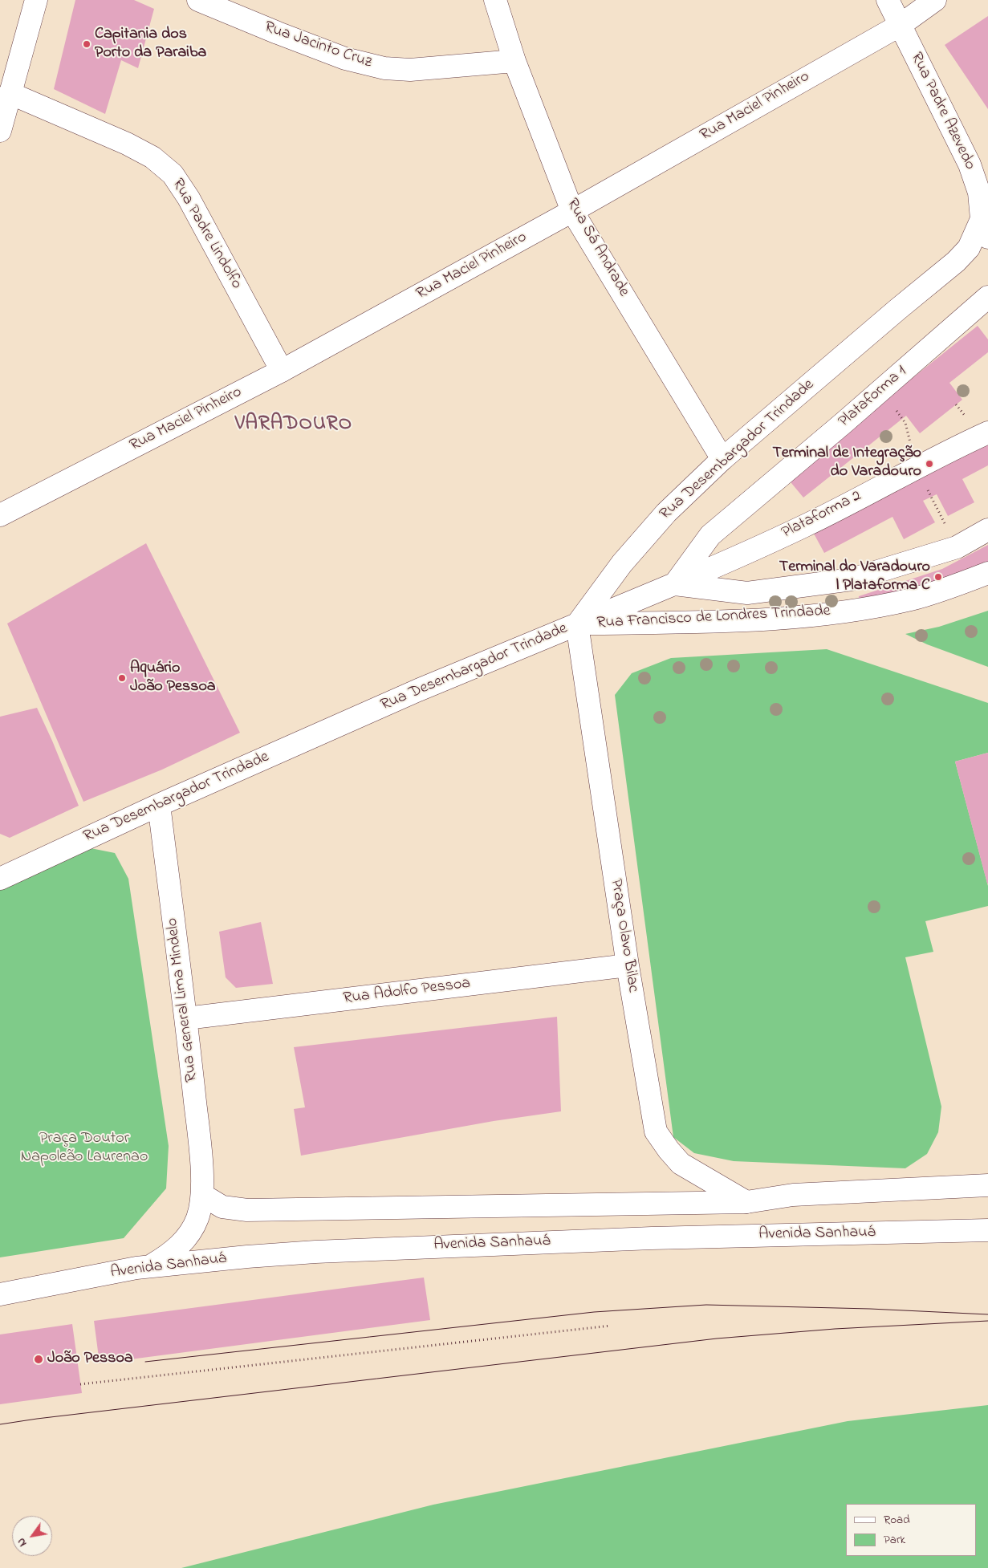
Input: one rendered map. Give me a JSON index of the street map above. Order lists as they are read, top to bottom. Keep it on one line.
{"streets":{"main road":["Rua Jacinto Cruz","Rua Maciel Pinheiro","Rua Padre Azevedo","Rua Padre Lindolfo","Rua Sá Andrade","Plataforma 1","Rua Desembargador Trindade","Plataforma 2","Rua Francisco de Londres Trindade","Praça Olavo Bilac","Rua Adolfo Pessoa","Rua General Lima Mindelo","Avenida Sanhauá"]},"crossings":[["Rua Jacinto Cruz","Rua Sá Andrade"],["Rua Maciel Pinheiro","Rua Padre Azevedo"],["Rua Maciel Pinheiro","Rua Padre Lindolfo"],["Rua Maciel Pinheiro","Rua Sá Andrade"],["Rua Padre Azevedo","Rua Desembargador Trindade"],["Rua Sá Andrade","Rua Desembargador Trindade"],["Plataforma 1","Plataforma 2"],["Rua Desembargador Trindade","Rua Francisco de Londres Trindade"],["Rua Desembargador Trindade","Praça Olavo Bilac"],["Rua Desembargador Trindade","Rua General Lima Mindelo"],["Rua Francisco de Londres Trindade","Praça Olavo Bilac"],["Praça Olavo Bilac","Rua Adolfo Pessoa"],["Rua Adolfo Pessoa","Rua General Lima Mindelo"],["Rua General Lima Mindelo","Avenida Sanhauá"]],"districts":["VARADOURO"],"parks":["Praça Doutor Napoleão Laurenao"],"places":["Capitania dos Porto da Paraiba","Terminal de Integração do Varadouro","Terminal do Varadouro | Plataforma C","Aquário João Pessoa","João Pessoa"],"legend":["Road","Park"],"north":"bottom left"}
